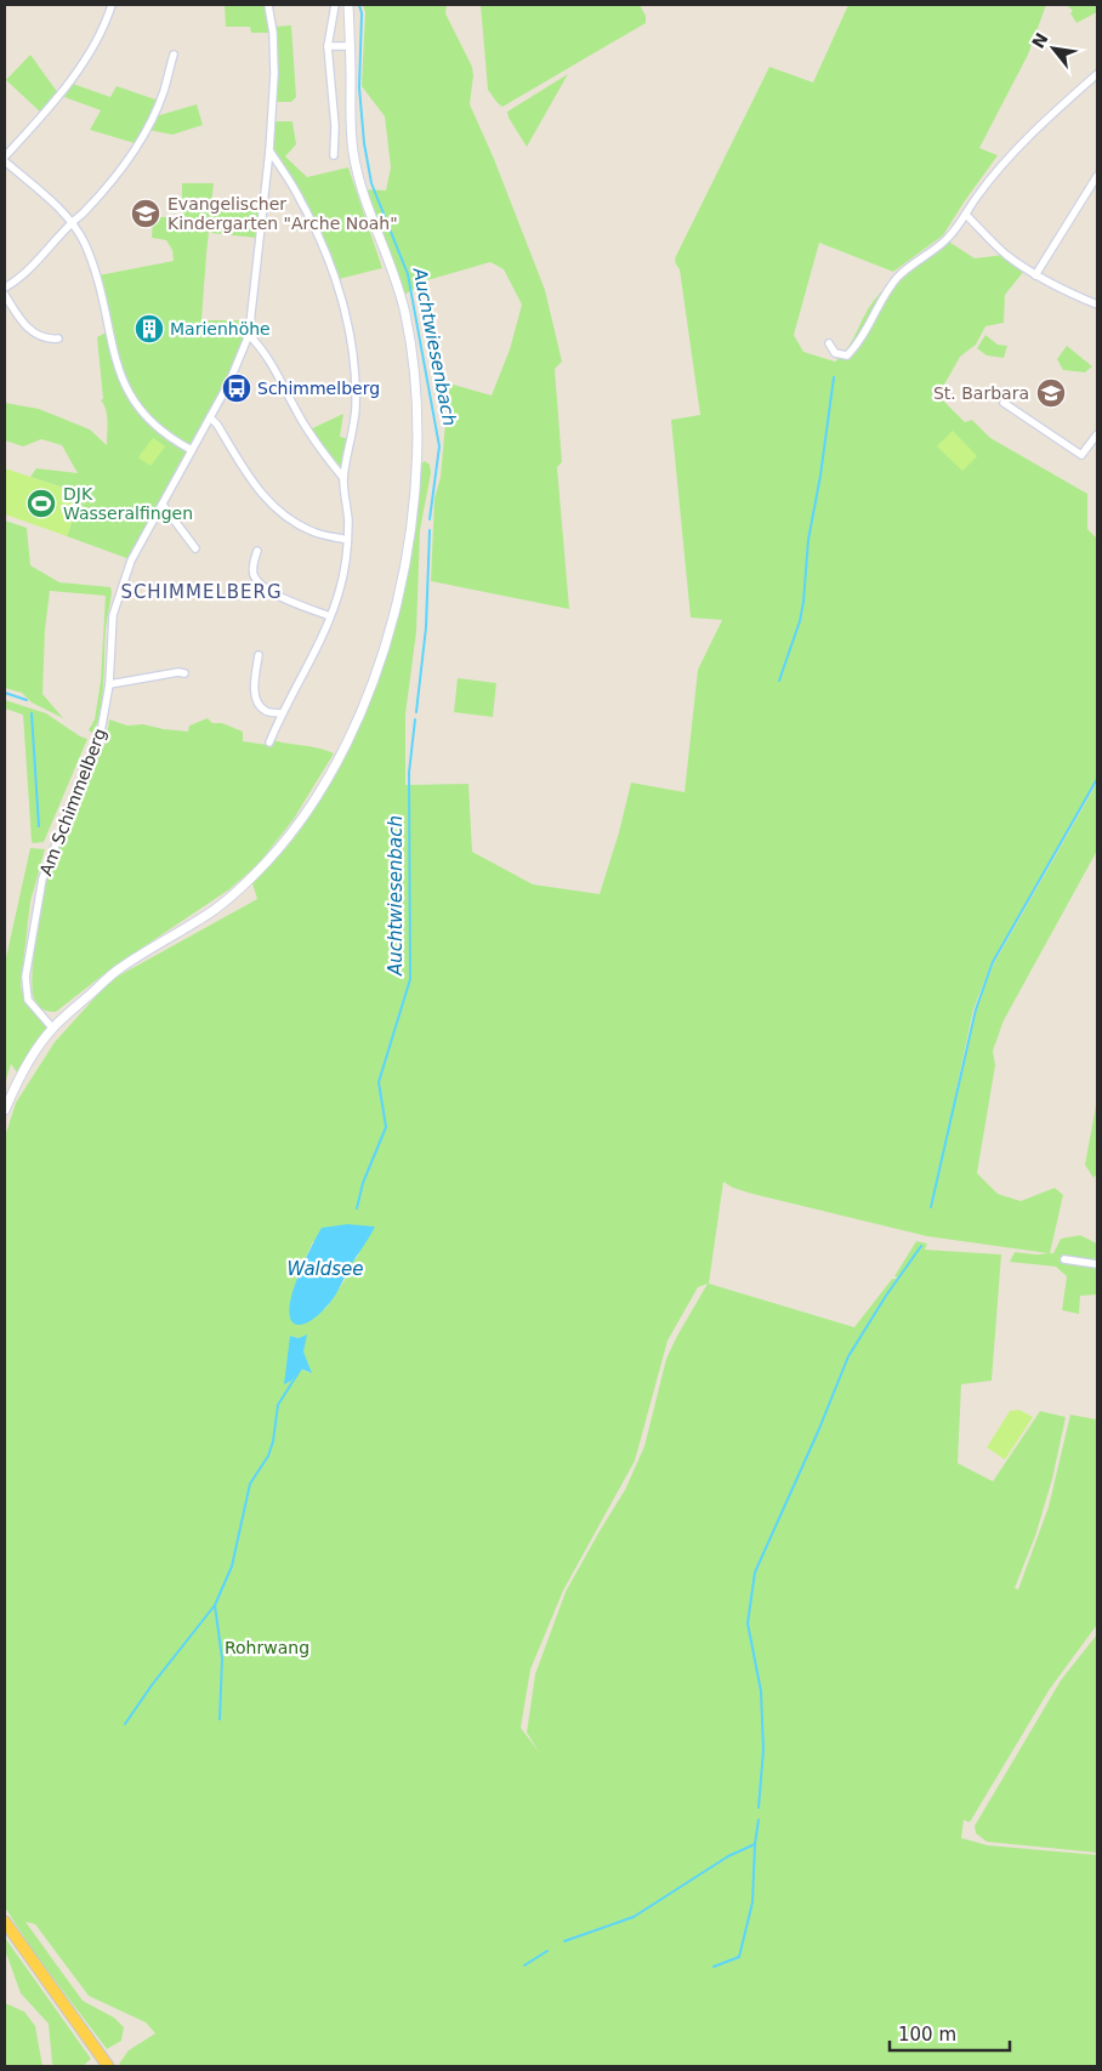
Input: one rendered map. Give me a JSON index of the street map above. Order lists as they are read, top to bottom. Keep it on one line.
{"streets":{"street":["Am Schimmelberg"]},"districts":["SCHIMMELBERG"],"water":["Auchtwiesenbach","Waldsee"],"parks":["Rohrwang"],"places":{"school or university":["Evangelischer Kindergarten \"Arche Noah\"","St. Barbara"],"building":["Marienhöhe"],"bus stop":["Schimmelberg"],"sports":["DJK Wasseralfingen"]},"scale_bar":"100 m","north":"top left"}
